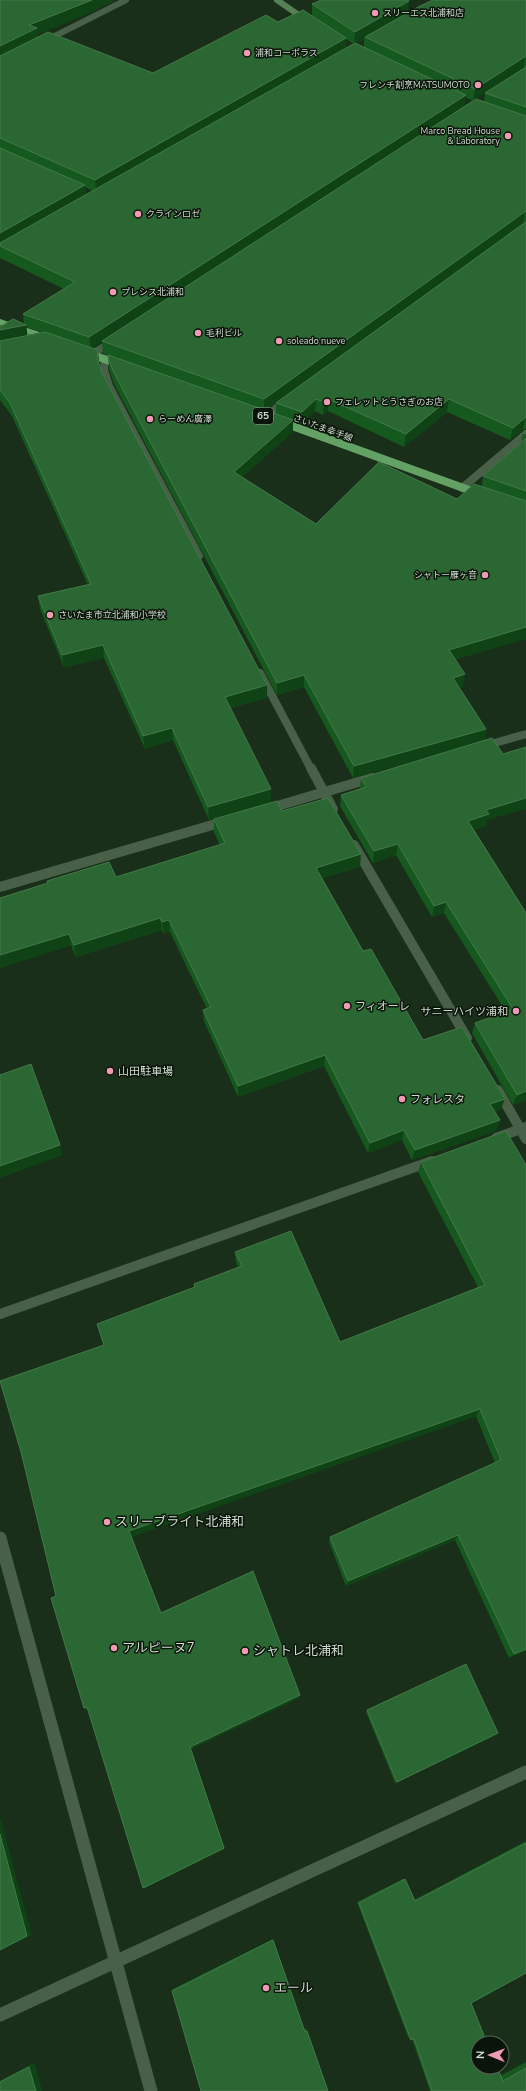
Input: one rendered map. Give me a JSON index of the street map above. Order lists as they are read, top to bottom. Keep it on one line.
{"streets":{"main road":["65","さいたま幸手線"]},"places":["スリーエス北浦和店","浦和コーポラス","フレンチ割烹MATSUMOTO","Marco Bread House & Laboratory","クラインロゼ","プレシス北浦和","毛利ビル","soleado nueve","フェレットとうさぎのお店","らーめん廣澤","シャトー雁ヶ音","さいたま市立北浦和小学校","フィオーレ","サニーハイツ浦和","山田駐車場","フォレスタ","スリーブライト北浦和","アルピーヌ7","シャトレ北浦和","エール"],"north":"left"}
